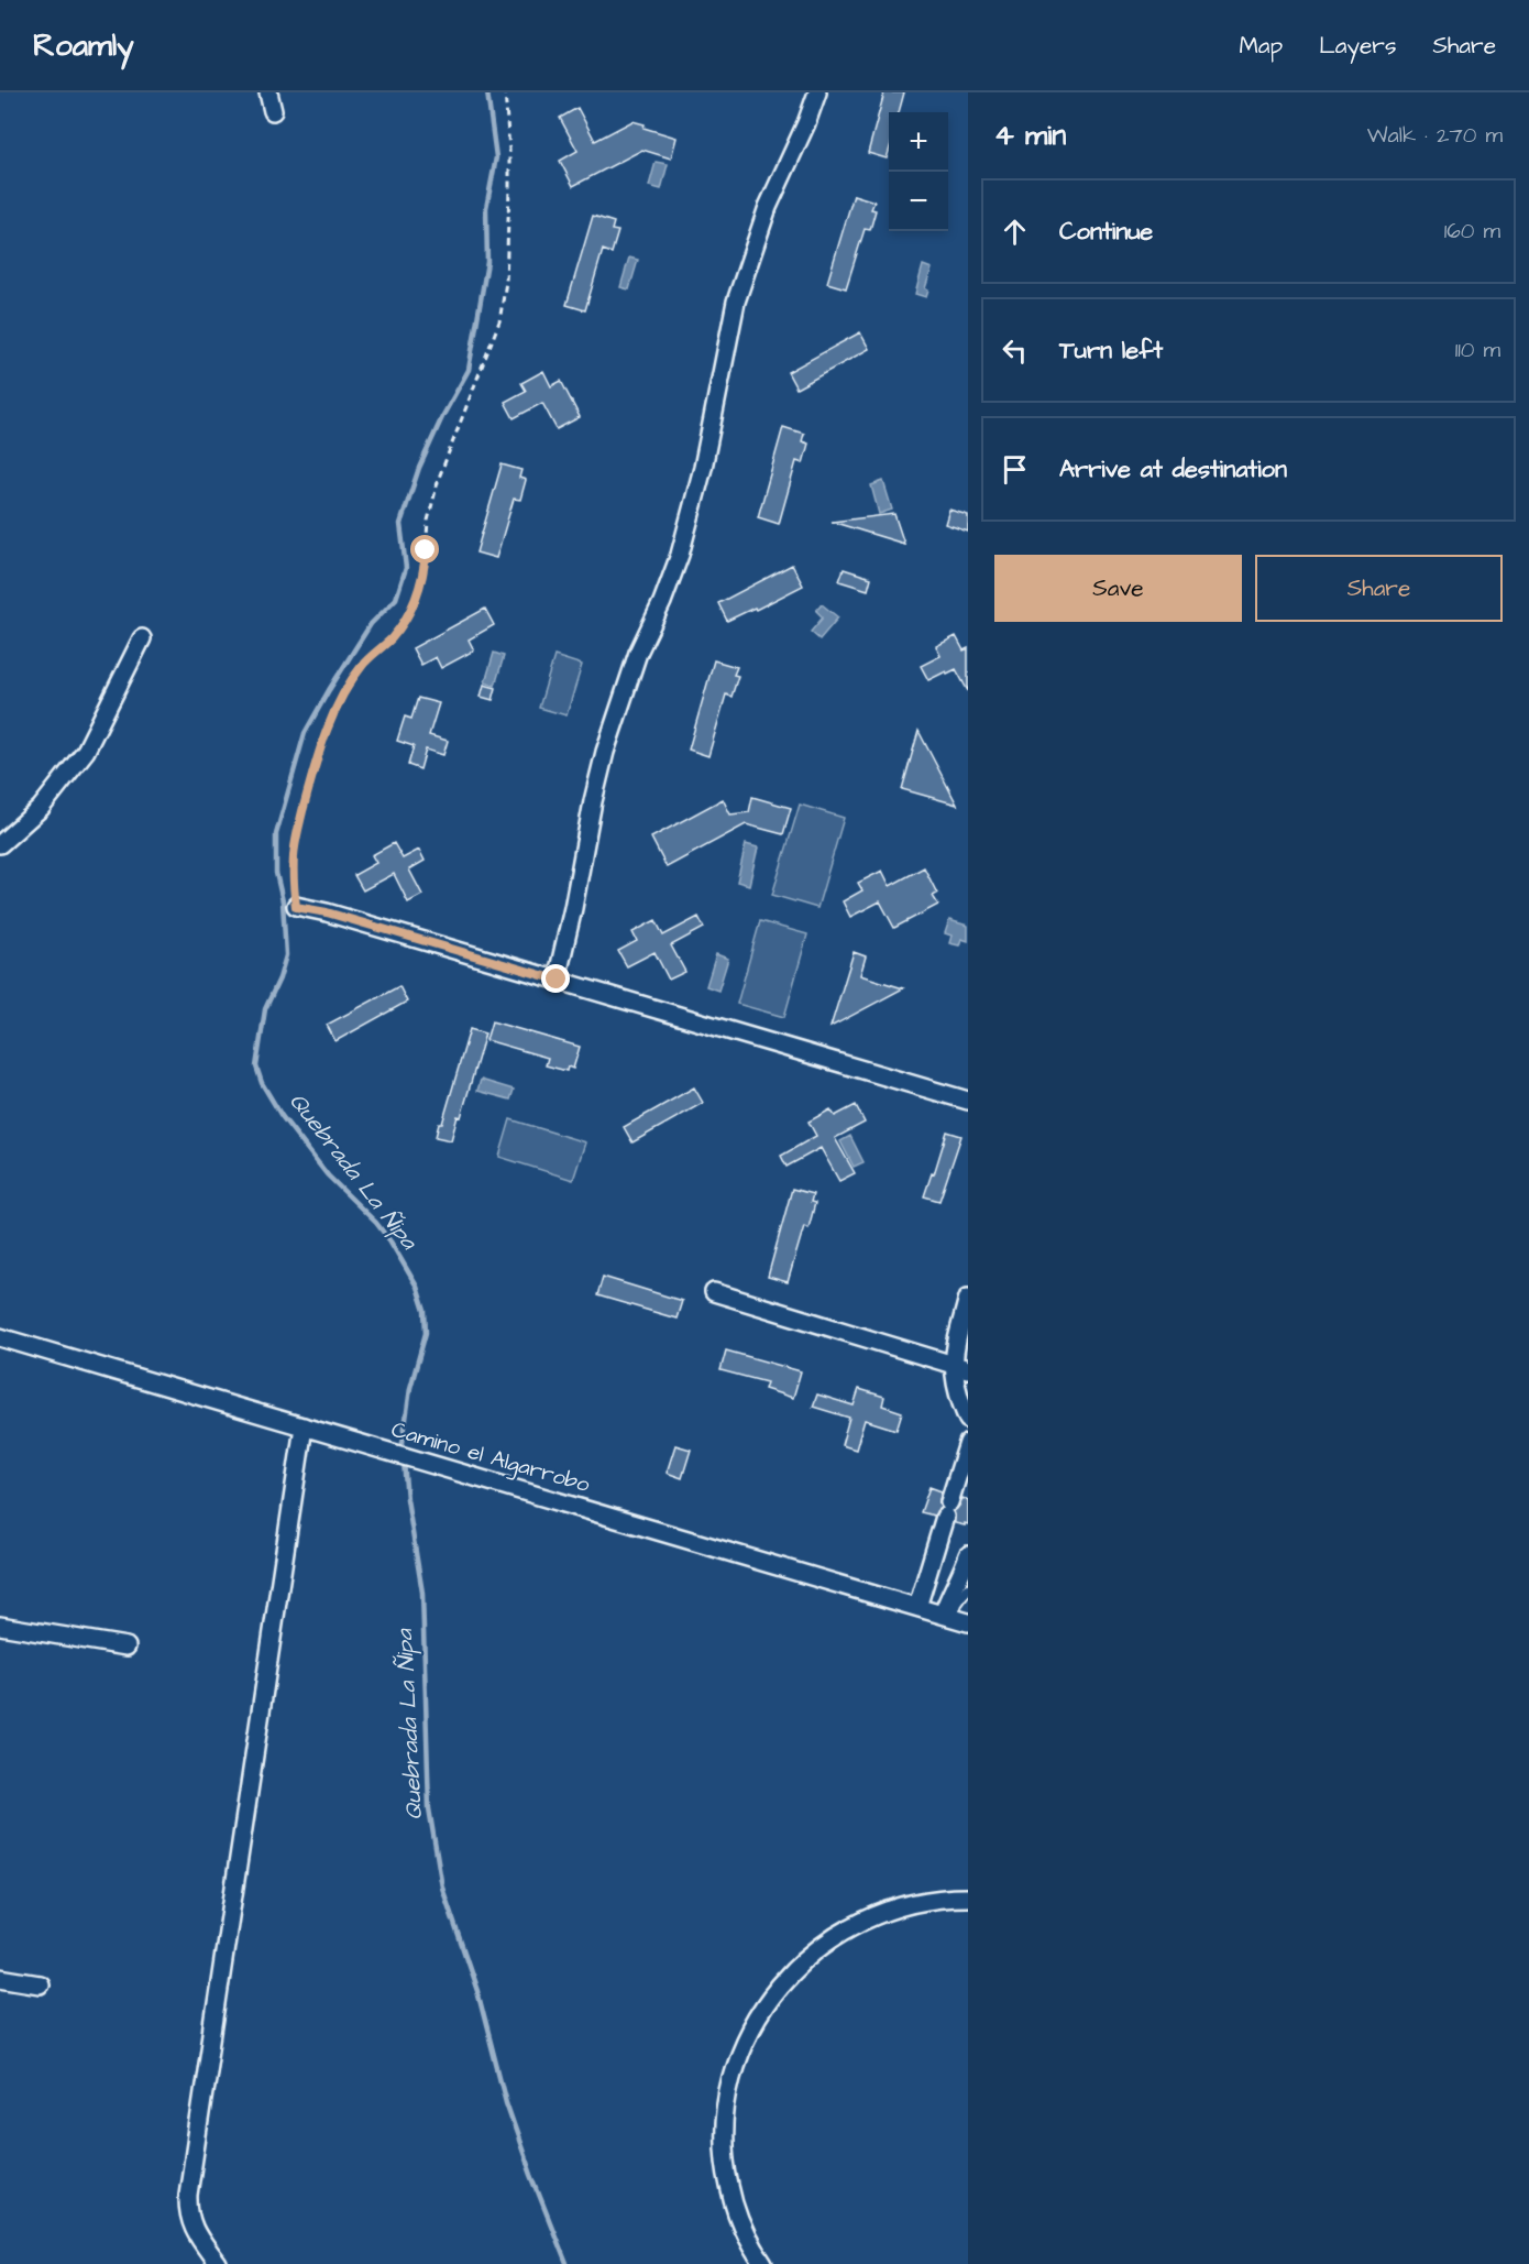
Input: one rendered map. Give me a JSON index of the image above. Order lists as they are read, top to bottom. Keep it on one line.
{"streets":{"street":["Camino el Algarrobo"]},"water":["Quebrada La Ñipa"],"page":{"header":"Roamly","nav":["Map","Layers","Share"],"heading":["4 min","Walk · 270 m"],"map_buttons":["+","−"],"list":[["Continue","160 m"],["Turn left","110 m"],"Arrive at destination"],"buttons":["Save","Share"]}}
